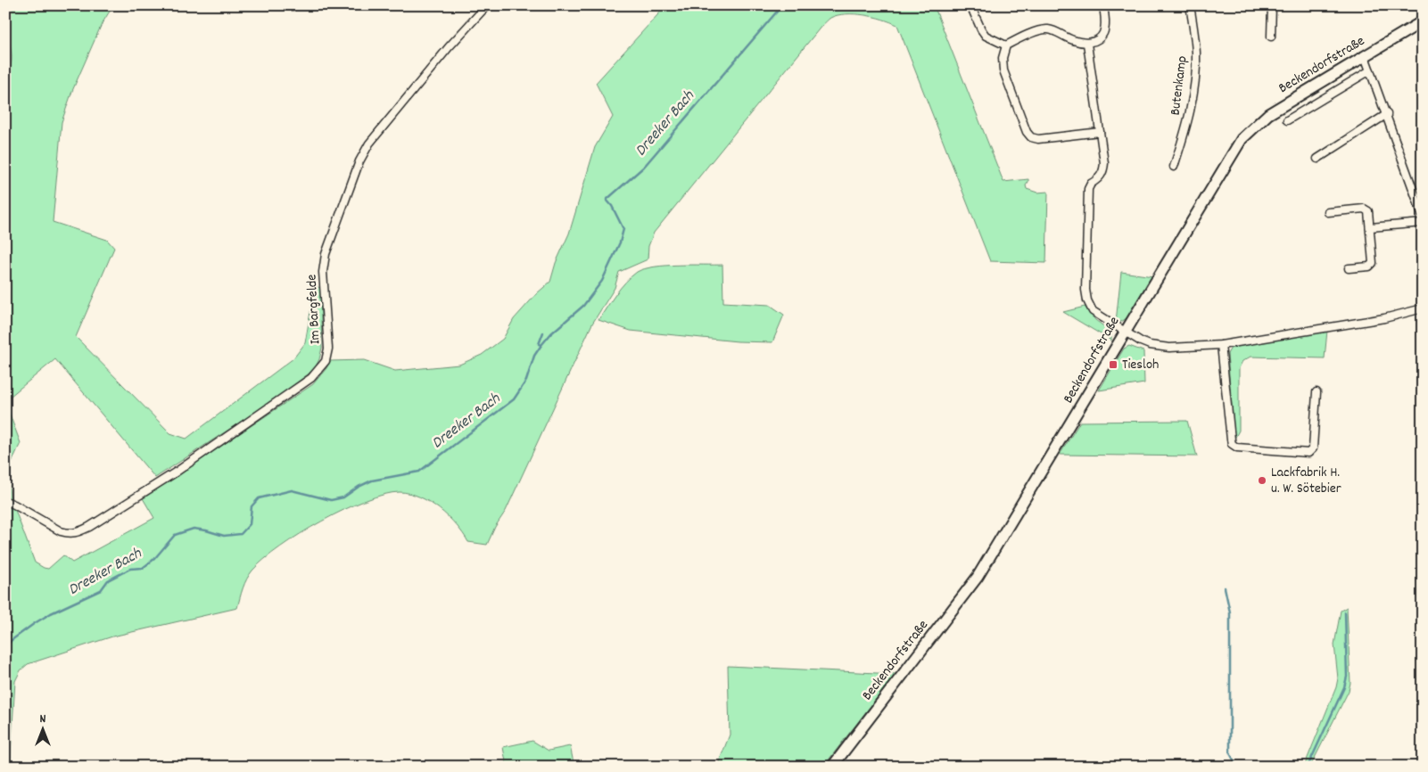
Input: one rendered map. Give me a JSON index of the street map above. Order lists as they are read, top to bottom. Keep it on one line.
{"streets":{"street":["Beckendorfstraße","Butenkamp","Im Bargfelde"]},"water":["Dreeker Bach"],"places":{"transit":["Tiesloh"],"other":["Lackfabrik H. u. W. Sötebier"]},"north":"top"}
